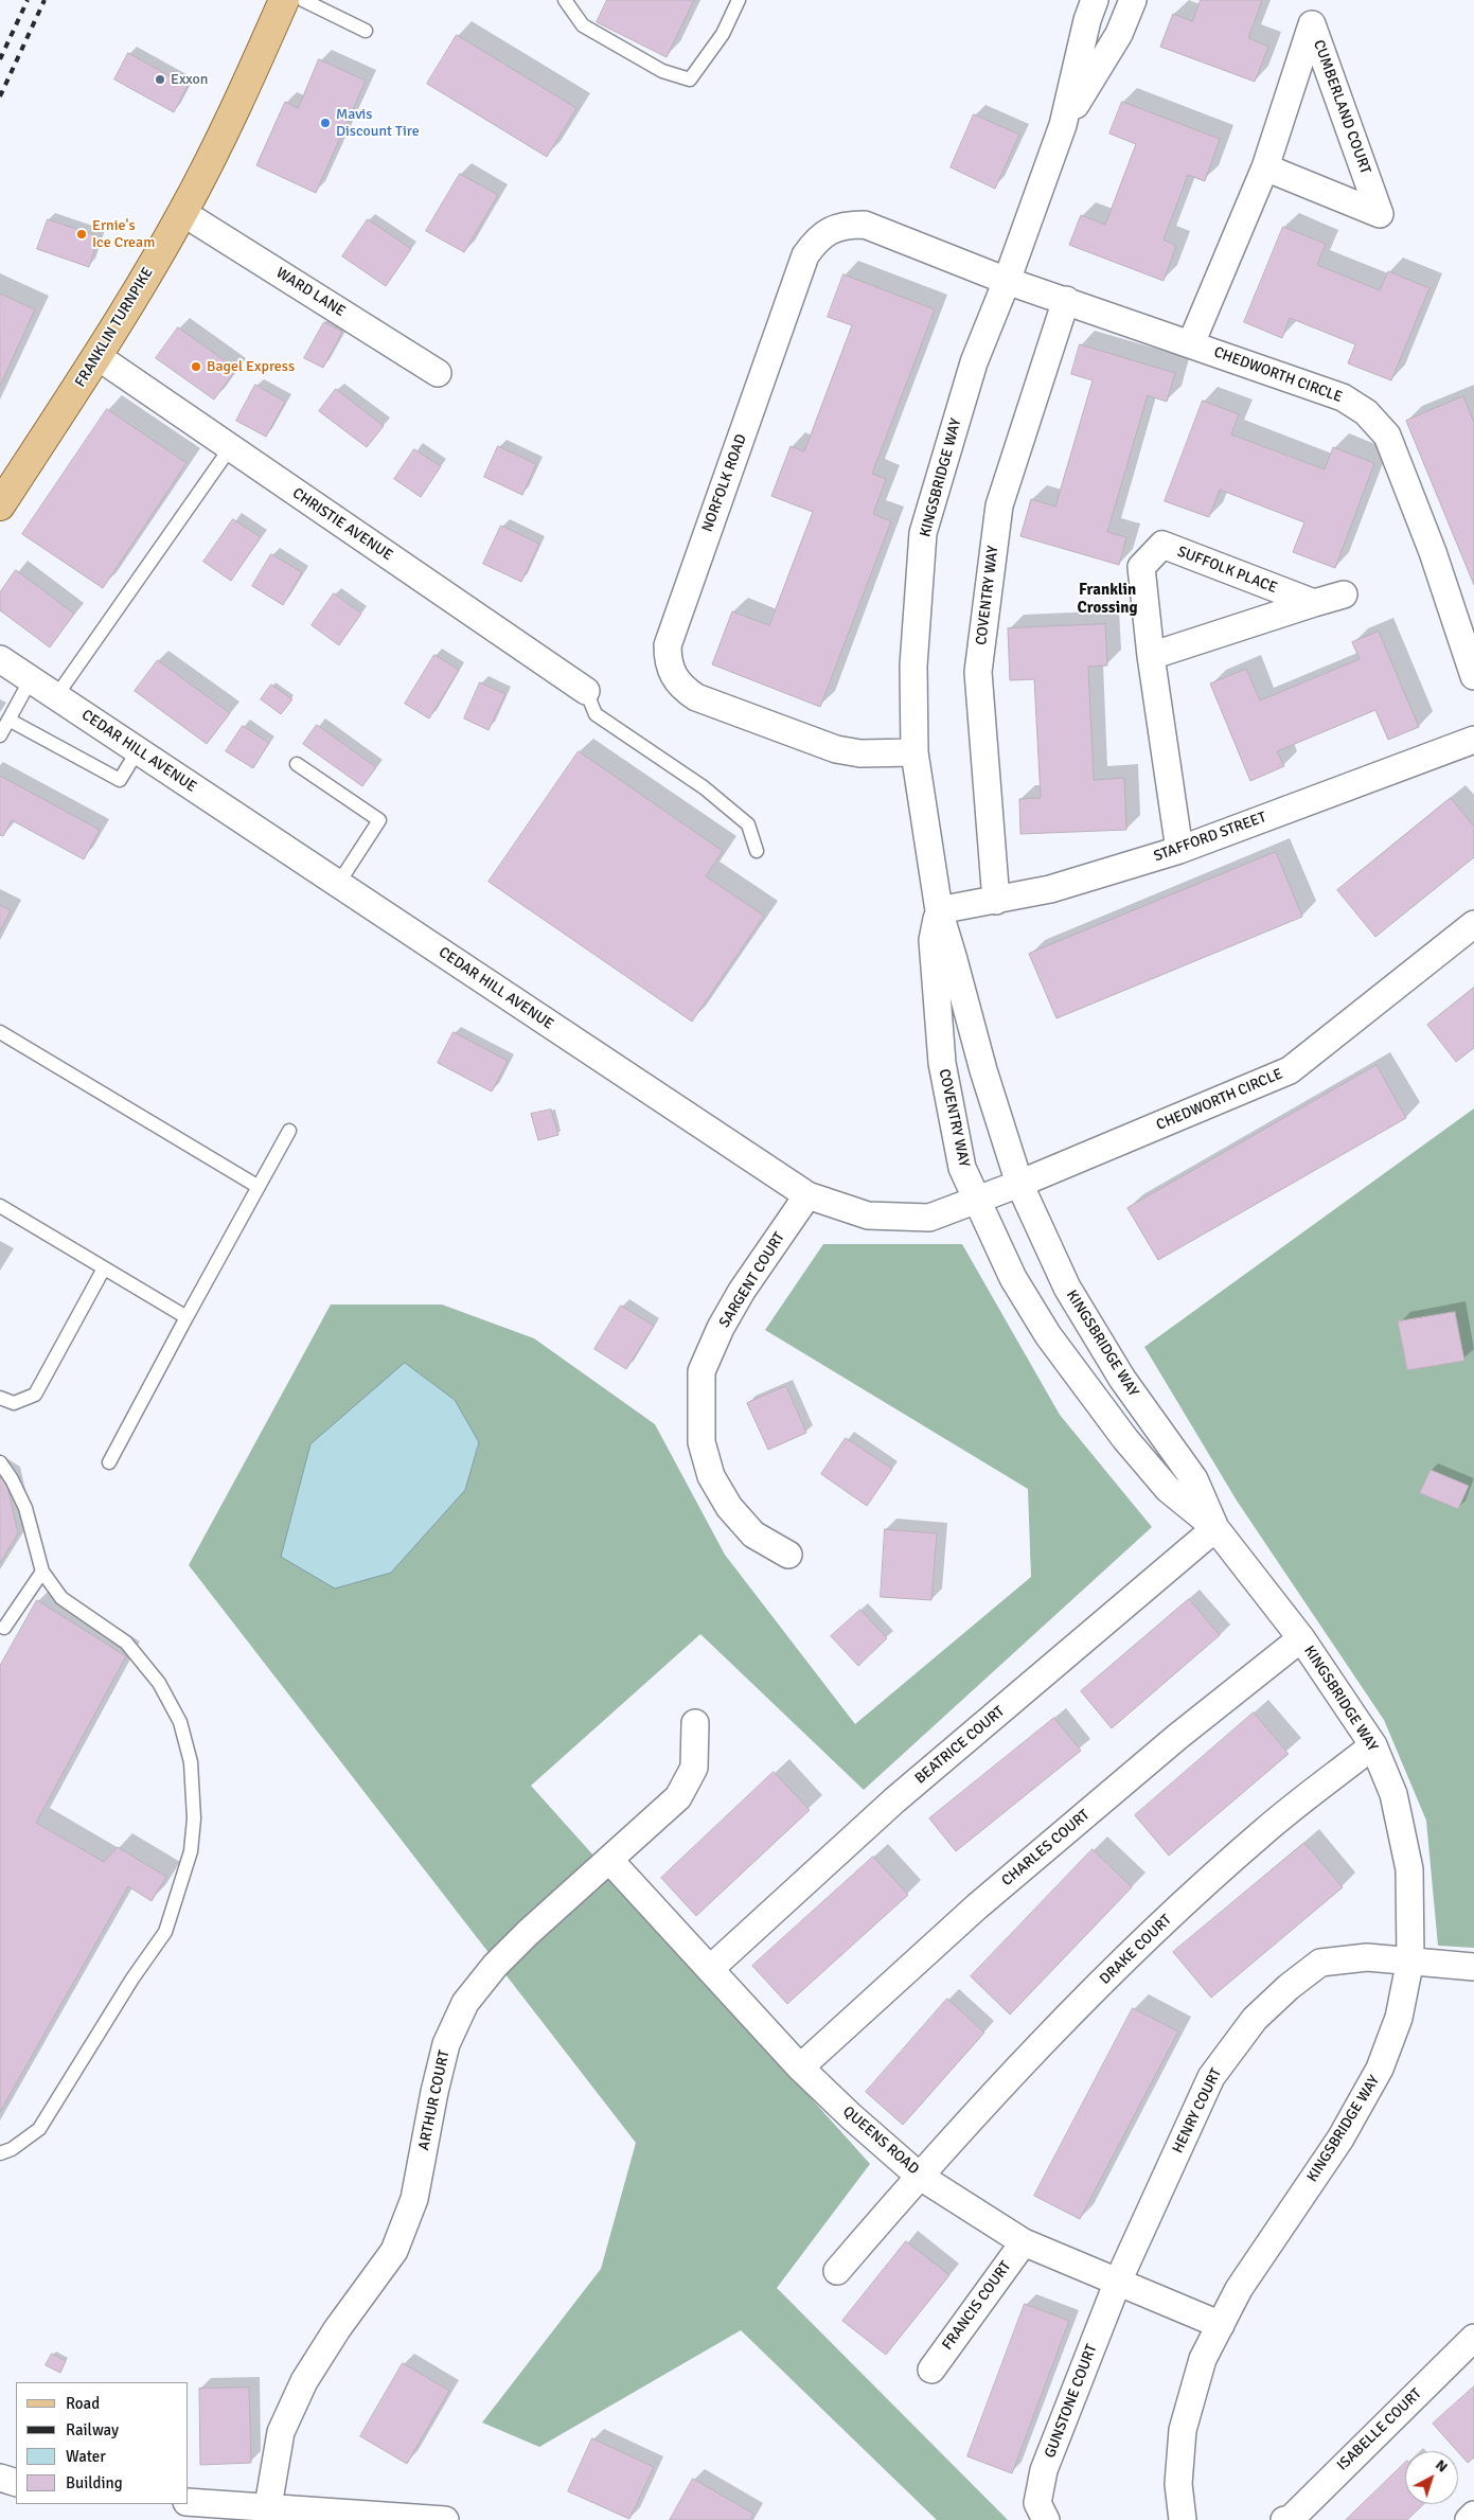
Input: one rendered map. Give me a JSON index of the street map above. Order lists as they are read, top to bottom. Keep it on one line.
{"streets":{"main road":["FRANKLIN TURNPIKE"],"street":["CUMBERLAND COURT","WARD LANE","CHEDWORTH CIRCLE","KINGSBRIDGE WAY","NORFOLK ROAD","CHRISTIE AVENUE","SUFFOLK PLACE","COVENTRY WAY","CEDAR HILL AVENUE","STAFFORD STREET","SARGENT COURT","BEATRICE COURT","CHARLES COURT","DRAKE COURT","ARTHUR COURT","HENRY COURT","QUEENS ROAD","FRANCIS COURT","GUNSTONE COURT","ISABELLE COURT"]},"crossings":[["CUMBERLAND COURT","CHEDWORTH CIRCLE"],["WARD LANE","FRANKLIN TURNPIKE"],["FRANKLIN TURNPIKE","CHRISTIE AVENUE"],["CHEDWORTH CIRCLE","KINGSBRIDGE WAY"],["CHEDWORTH CIRCLE","NORFOLK ROAD"],["CHEDWORTH CIRCLE","COVENTRY WAY"],["CHEDWORTH CIRCLE","CEDAR HILL AVENUE"],["KINGSBRIDGE WAY","NORFOLK ROAD"],["KINGSBRIDGE WAY","COVENTRY WAY"],["KINGSBRIDGE WAY","CEDAR HILL AVENUE"],["KINGSBRIDGE WAY","STAFFORD STREET"],["KINGSBRIDGE WAY","BEATRICE COURT"],["KINGSBRIDGE WAY","CHARLES COURT"],["KINGSBRIDGE WAY","DRAKE COURT"],["KINGSBRIDGE WAY","HENRY COURT"],["KINGSBRIDGE WAY","QUEENS ROAD"],["SUFFOLK PLACE","STAFFORD STREET"],["COVENTRY WAY","CEDAR HILL AVENUE"],["COVENTRY WAY","STAFFORD STREET"],["COVENTRY WAY","BEATRICE COURT"],["CEDAR HILL AVENUE","SARGENT COURT"],["BEATRICE COURT","QUEENS ROAD"],["CHARLES COURT","QUEENS ROAD"],["DRAKE COURT","QUEENS ROAD"],["ARTHUR COURT","QUEENS ROAD"],["HENRY COURT","QUEENS ROAD"],["HENRY COURT","GUNSTONE COURT"],["QUEENS ROAD","FRANCIS COURT"],["QUEENS ROAD","GUNSTONE COURT"]],"districts":["Franklin Crossing"],"places":["Exxon","Mavis Discount Tire","Ernie's Ice Cream","Bagel Express"],"legend":["Road","Railway","Water","Building"],"north":"top right"}
